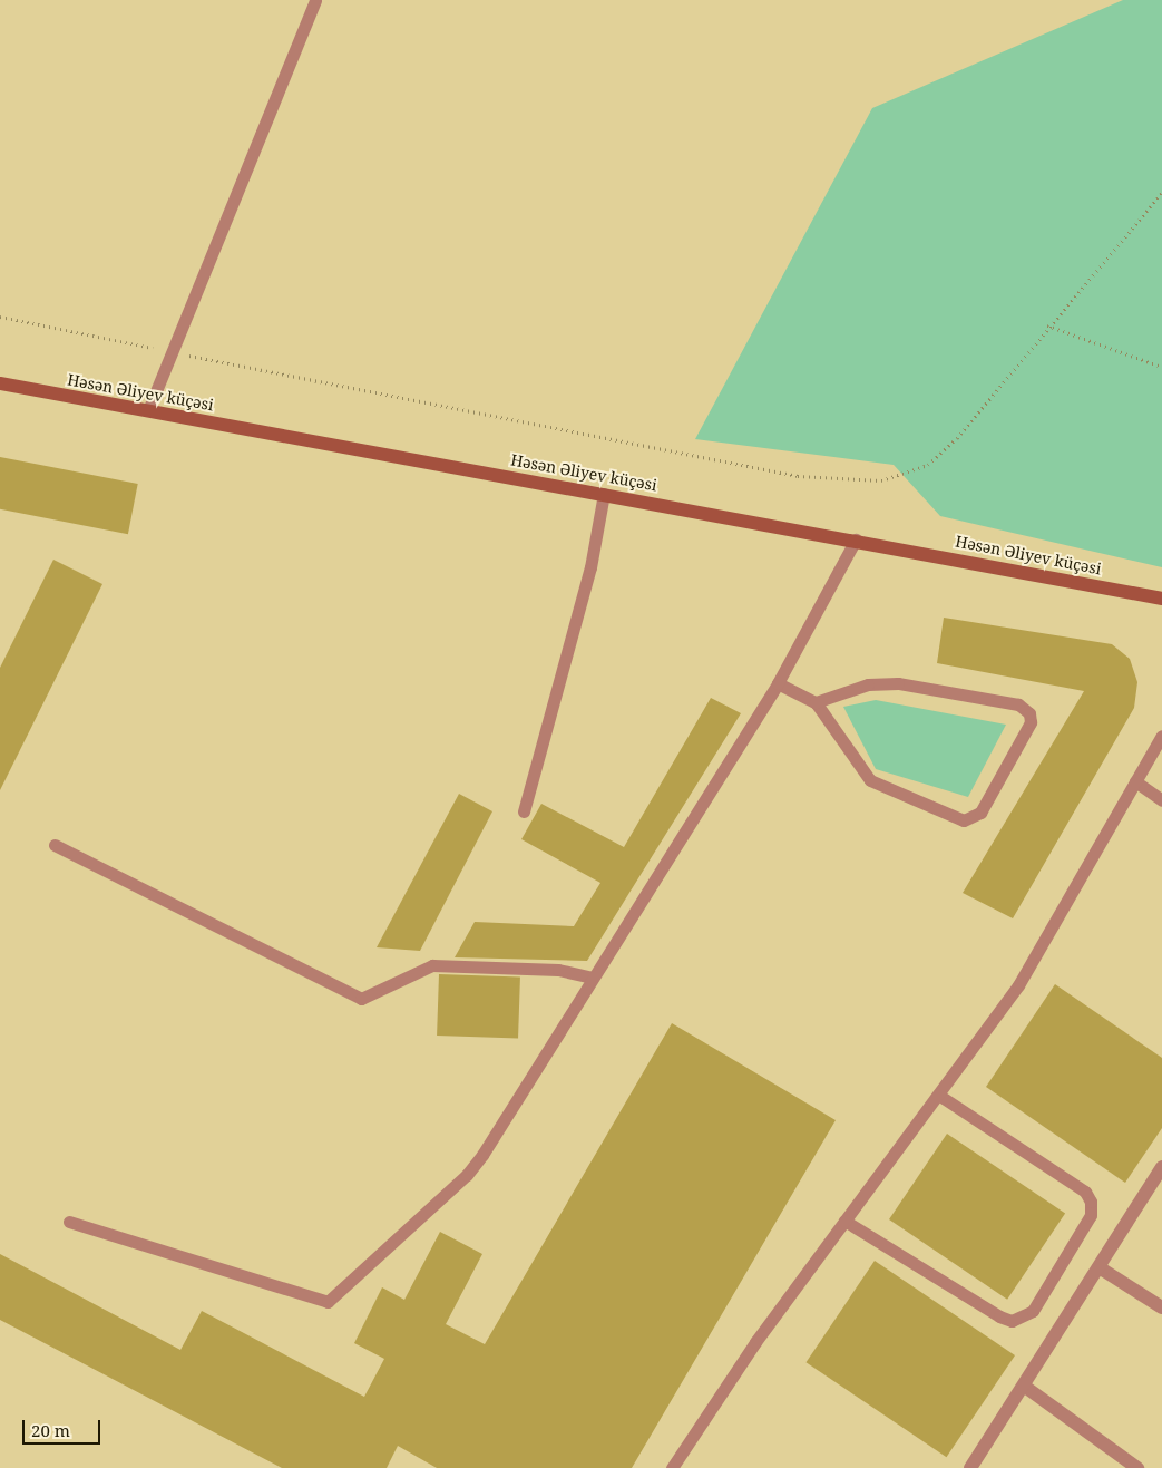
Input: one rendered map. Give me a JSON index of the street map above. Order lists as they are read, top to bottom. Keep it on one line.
{"streets":{"main road":["Həsən Əliyev küçəsi"]},"scale_bar":"20 m"}
